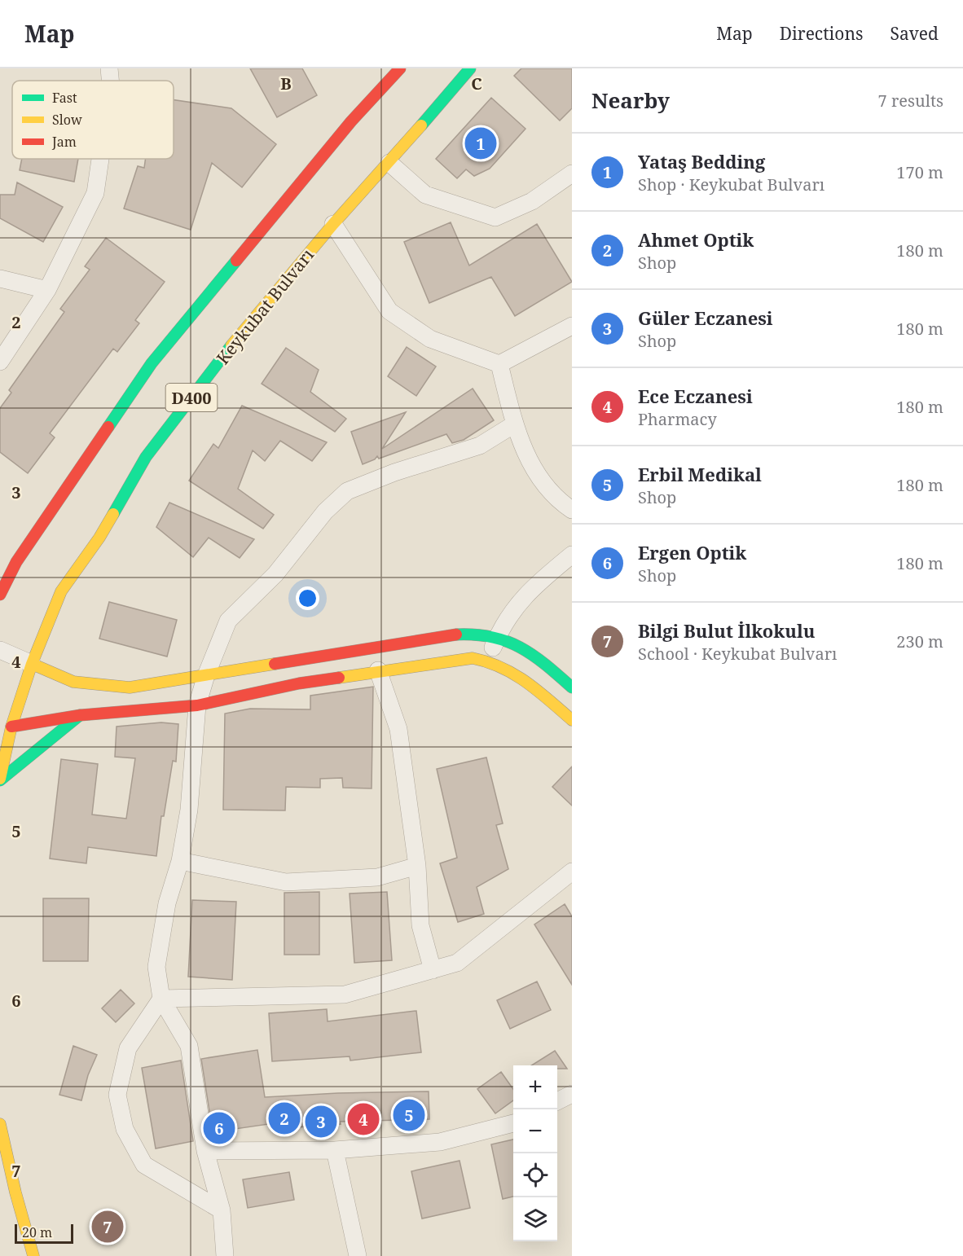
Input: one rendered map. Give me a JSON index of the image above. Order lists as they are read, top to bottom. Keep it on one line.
{"streets":{"main road":["Keykubat Bulvarı","D400"]},"legend":["Fast","Slow","Jam"],"scale_bar":"20 m","page":{"header":"Map","nav":["Map","Directions","Saved"],"heading":["Nearby","7 results"],"pins":["1","5","2","4","3","6","7"],"list":[{"mark":"1","name":"Yataş Bedding","note":"Shop · Keykubat Bulvarı","value":"170 m"},{"mark":"2","name":"Ahmet Optik","note":"Shop","value":"180 m"},{"mark":"3","name":"Güler Eczanesi","note":"Shop","value":"180 m"},{"mark":"4","name":"Ece Eczanesi","note":"Pharmacy","value":"180 m"},{"mark":"5","name":"Erbil Medikal","note":"Shop","value":"180 m"},{"mark":"6","name":"Ergen Optik","note":"Shop","value":"180 m"},{"mark":"7","name":"Bilgi Bulut İlkokulu","note":"School · Keykubat Bulvarı","value":"230 m"}],"map_buttons":["+","−"],"scale":"20 m"},"grid":{"columns":["B","C"],"rows":["2","3","4","5","6","7"]}}
